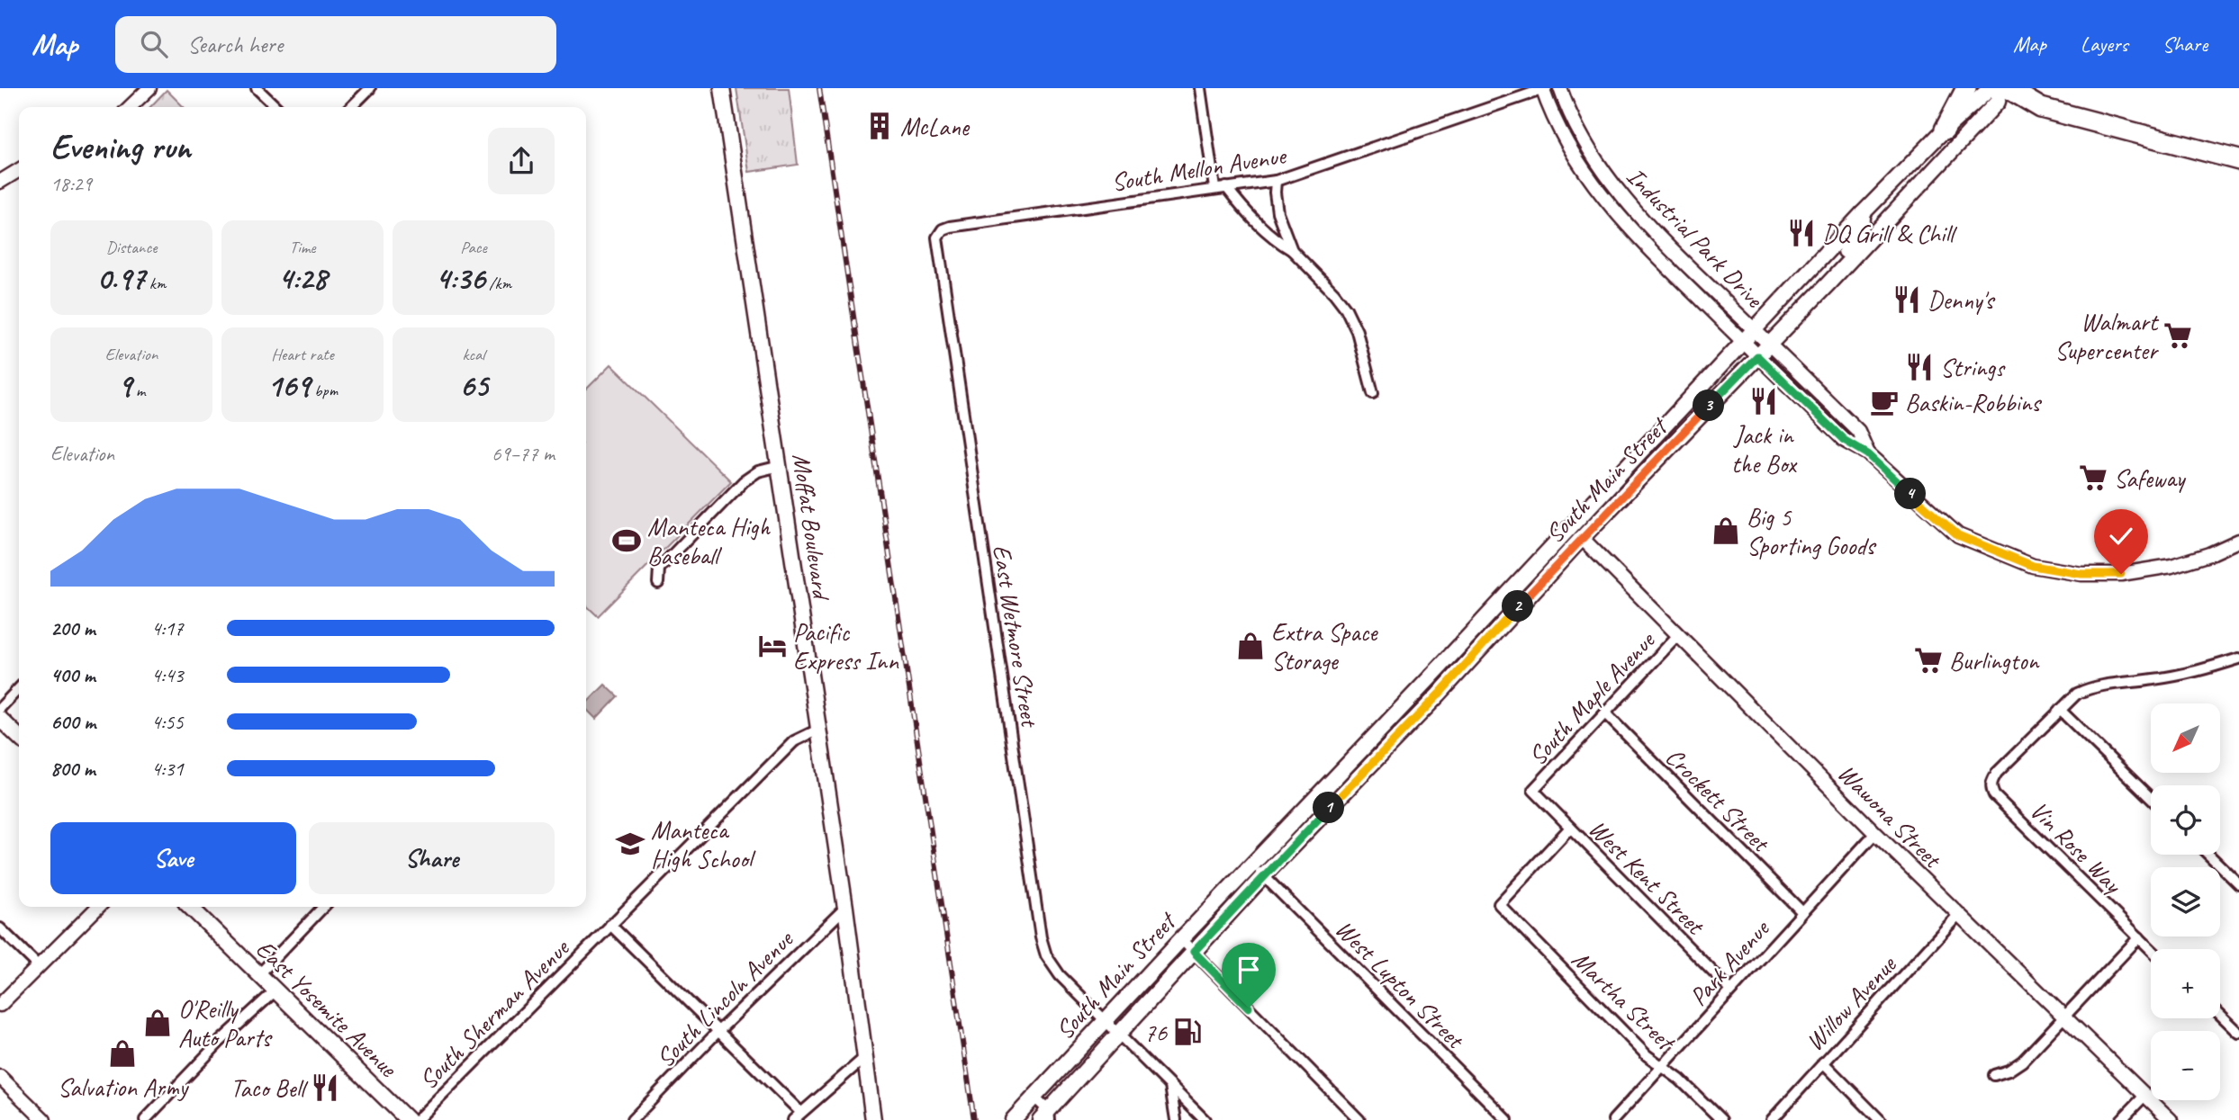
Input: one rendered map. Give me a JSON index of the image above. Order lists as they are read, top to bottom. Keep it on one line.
{"streets":{"main road":["South Main Street","Moffat Boulevard","East Yosemite Avenue"],"street":["South Mellon Avenue","Industrial Park Drive","East Wetmore Street","South Maple Avenue","Crockett Street","Wawona Street","Vin Rose Way","West Kent Street","Park Avenue","West Lupton Street","South Lincoln Avenue","Martha Street","Willow Avenue","South Sherman Avenue"]},"crossings":[["South Mellon Avenue","Industrial Park Drive"],["South Mellon Avenue","East Wetmore Street"],["Industrial Park Drive","South Main Street"],["South Main Street","East Wetmore Street"],["South Main Street","Wawona Street"],["South Main Street","West Lupton Street"],["Moffat Boulevard","South Lincoln Avenue"],["Moffat Boulevard","South Sherman Avenue"],["South Maple Avenue","Crockett Street"],["South Maple Avenue","Wawona Street"],["South Maple Avenue","West Kent Street"],["Crockett Street","Park Avenue"],["Wawona Street","Park Avenue"],["Wawona Street","Willow Avenue"],["West Kent Street","Park Avenue"],["West Kent Street","Martha Street"],["Park Avenue","Martha Street"]],"places":{"building":["McLane"],"restaurant":["DQ Grill & Chill","Denny's","Strings","Jack in the Box","Taco Bell"],"supermarket":["Walmart Supercenter","Safeway","Burlington"],"cafe":["Baskin-Robbins"],"shop":["Big 5 Sporting Goods","Extra Space Storage","O'Reilly Auto Parts","Salvation Army"],"sports":["Manteca High Baseball"],"hotel":["Pacific Express Inn"],"school or university":["Manteca High School"],"fuel station":["76"]},"north":"bottom left","page":{"header":"Map","search":"Search here","nav":["Map","Layers","Share"],"heading":["Evening run","18:29"],"stats":[["Distance","0.97 km"],["Time","4:28"],["Pace","4:36 /km"],["Elevation","9 m"],["Heart rate","169 bpm"],["kcal","65"]],"pins":["3","4","2","1"],"chart":["Elevation","69–77 m"],"list":[{"name":"200 m","note":"4:17"},{"name":"400 m","note":"4:43"},{"name":"600 m","note":"4:55"},{"name":"800 m","note":"4:31"}],"map_buttons":["+","−"],"buttons":["Save","Share"]}}
